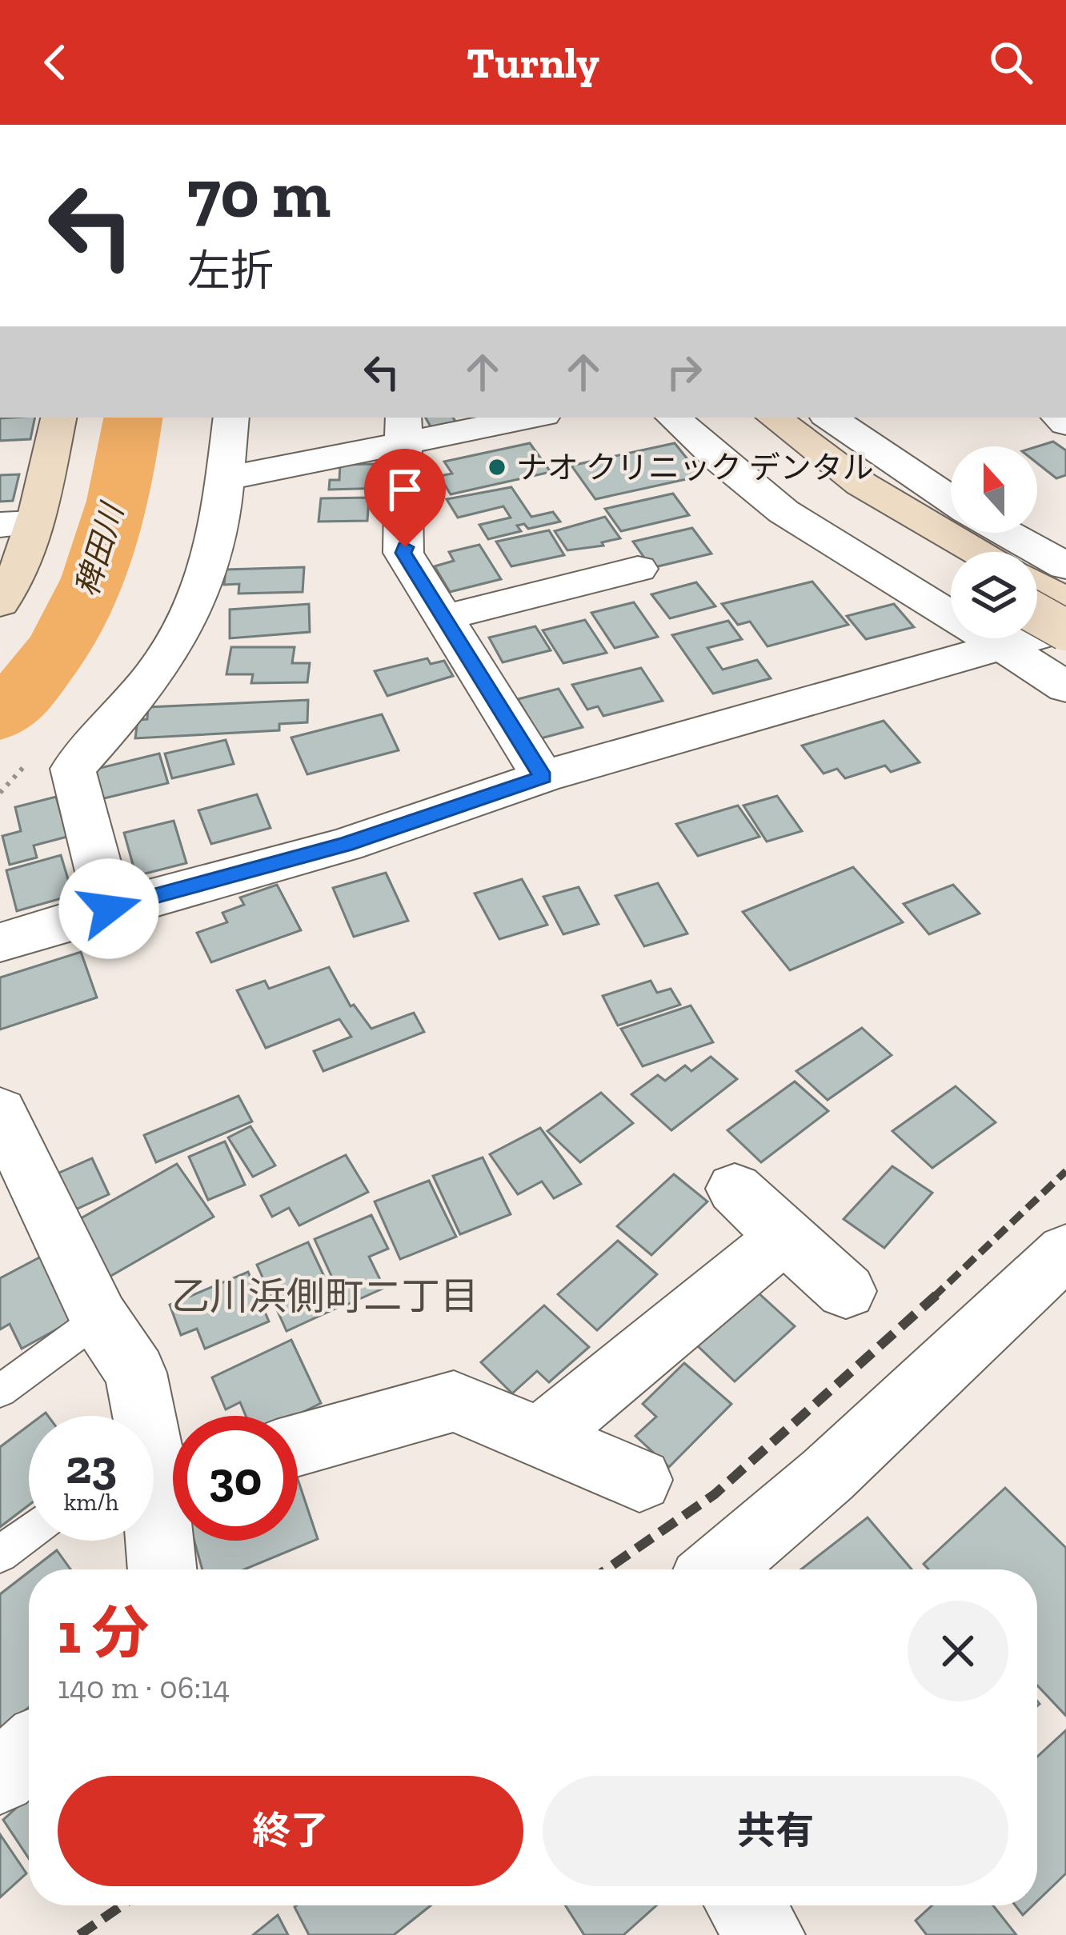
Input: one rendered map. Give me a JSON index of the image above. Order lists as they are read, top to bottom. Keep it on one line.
{"districts":["乙川浜側町二丁目"],"water":["稗田川"],"places":["ナオ クリニック デンタル"],"north":"top","page":{"header":"Turnly","turn":["70 m","左折"],"speed":"23 km/h","limit":"30","heading":["1 分","140 m · 06:14"],"buttons":["終了","共有"]}}
